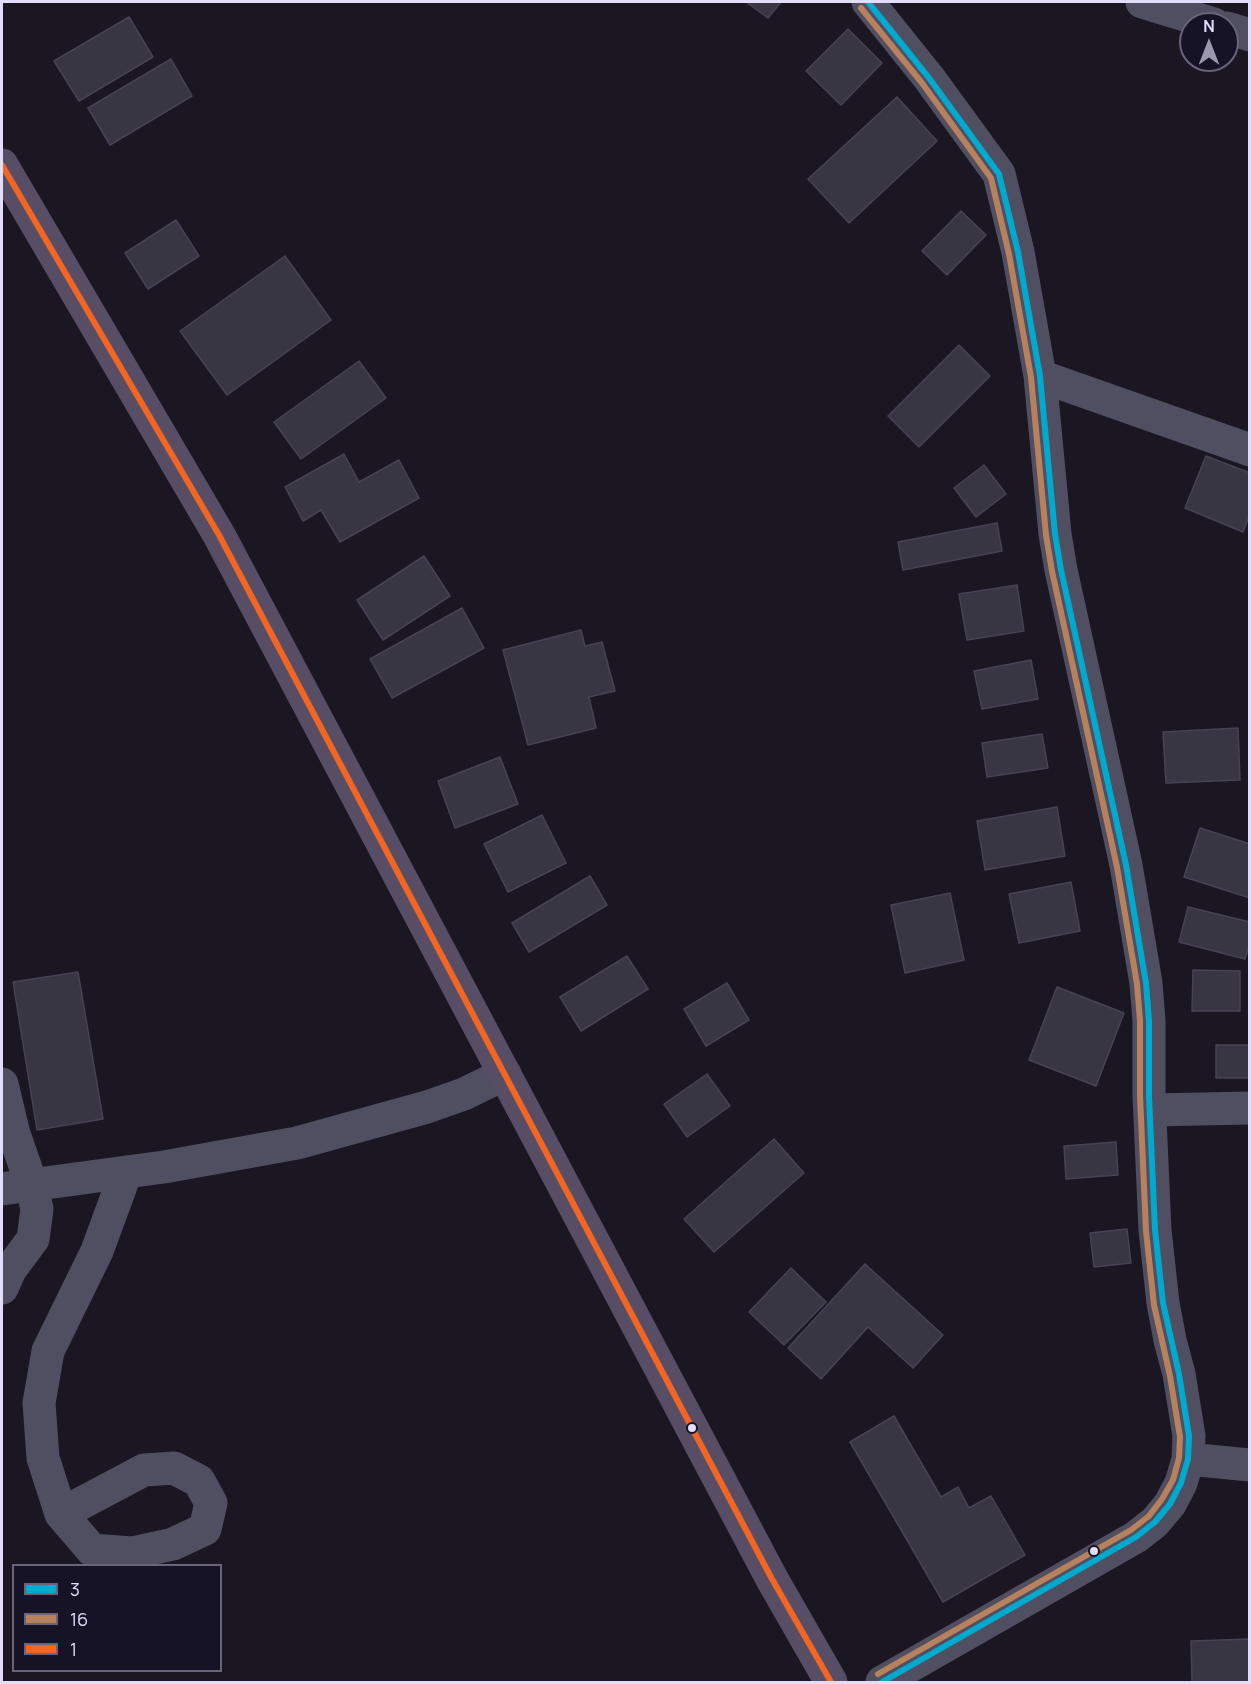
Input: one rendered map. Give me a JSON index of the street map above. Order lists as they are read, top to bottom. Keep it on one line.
{"lines":["transit line 3","transit line 16","transit line 1"],"legend":["3","16","1"],"north":"top"}
